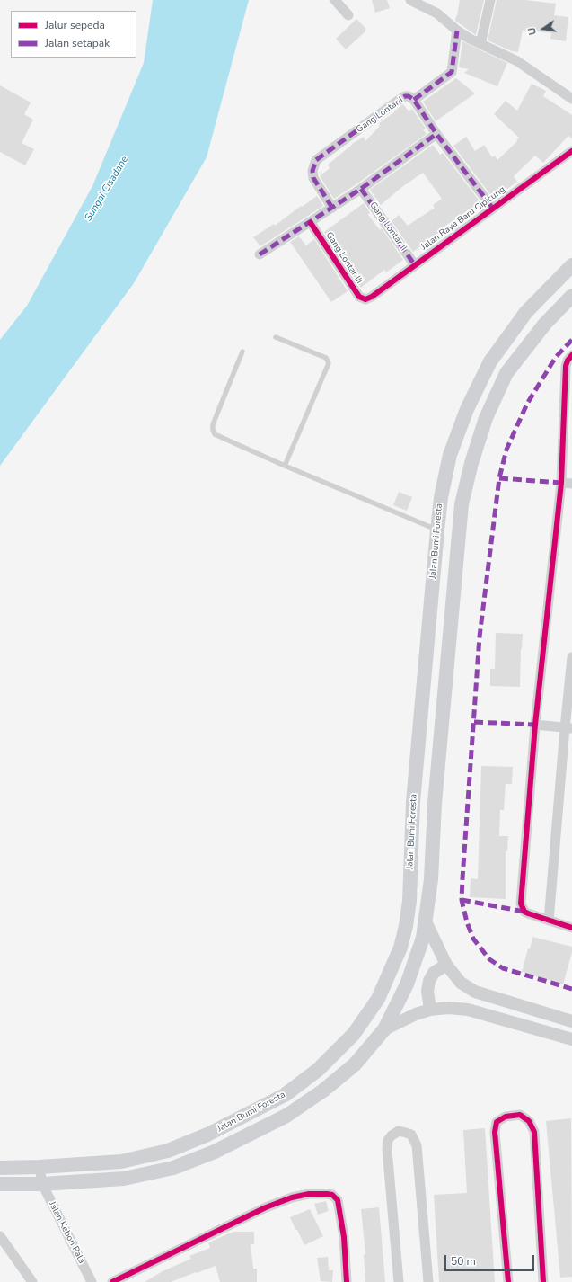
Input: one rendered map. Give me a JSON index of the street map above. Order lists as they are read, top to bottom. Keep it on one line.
{"streets":{"main road":["Jalan Bumi Foresta"],"street":["Gang Lontar I","Jalan Raya Baru Cipicung","Gang Lontar II","Gang Lontar III","Jalan Kebon Pala"]},"crossings":[["Gang Lontar I","Jalan Raya Baru Cipicung"],["Jalan Raya Baru Cipicung","Gang Lontar II"],["Jalan Raya Baru Cipicung","Gang Lontar III"],["Jalan Bumi Foresta","Jalan Kebon Pala"]],"water":["Sungai Cisadane"],"legend":["Jalur sepeda","Jalan setapak"],"scale_bar":"50 m","north":"left"}
